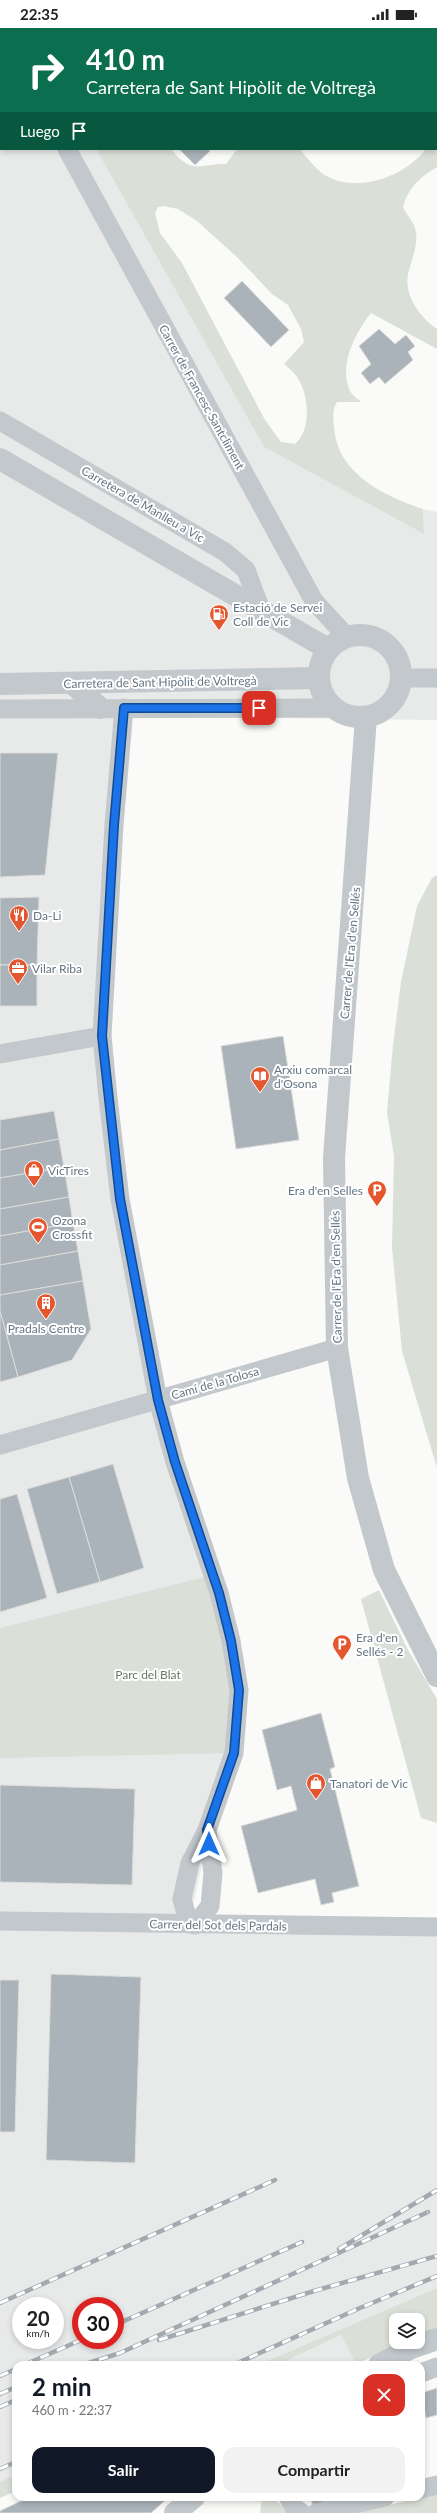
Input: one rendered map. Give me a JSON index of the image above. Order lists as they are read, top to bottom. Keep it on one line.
{"streets":{"street":["Carrer de Francesc Santcliment","Carretera de Manlleu a Vic","Carretera de Sant Hipòlit de Voltregà","Carrer de l'Era d'en Sellés","Camí de la Tolosa","Carrer del Sot dels Pardals"]},"crossings":[["Carrer de Francesc Santcliment","Carretera de Sant Hipòlit de Voltregà"],["Carrer de Francesc Santcliment","Carrer de l'Era d'en Sellés"],["Carretera de Sant Hipòlit de Voltregà","Carrer de l'Era d'en Sellés"],["Carrer de l'Era d'en Sellés","Camí de la Tolosa"]],"parks":["Parc del Blat"],"places":{"fuel station":["Estació de Servei Coll de Vic"],"restaurant":["Da-Li"],"office":["Vilar Riba"],"library":["Arxiu comarcal d'Osona"],"shop":["VicTires","Tanatori de Vic"],"parking":["Era d'en Selles","Era d'en Sellés - 2"],"sports":["Ozona Crossfit"],"building":["Pradals Centre"]},"page":{"status":"22:35","turn":["410 m","Carretera de Sant Hipòlit de Voltregà"],"then":"Luego","speed":"20 km/h","limit":"30","heading":["2 min","460 m · 22:37"],"buttons":["Salir","Compartir"]}}
